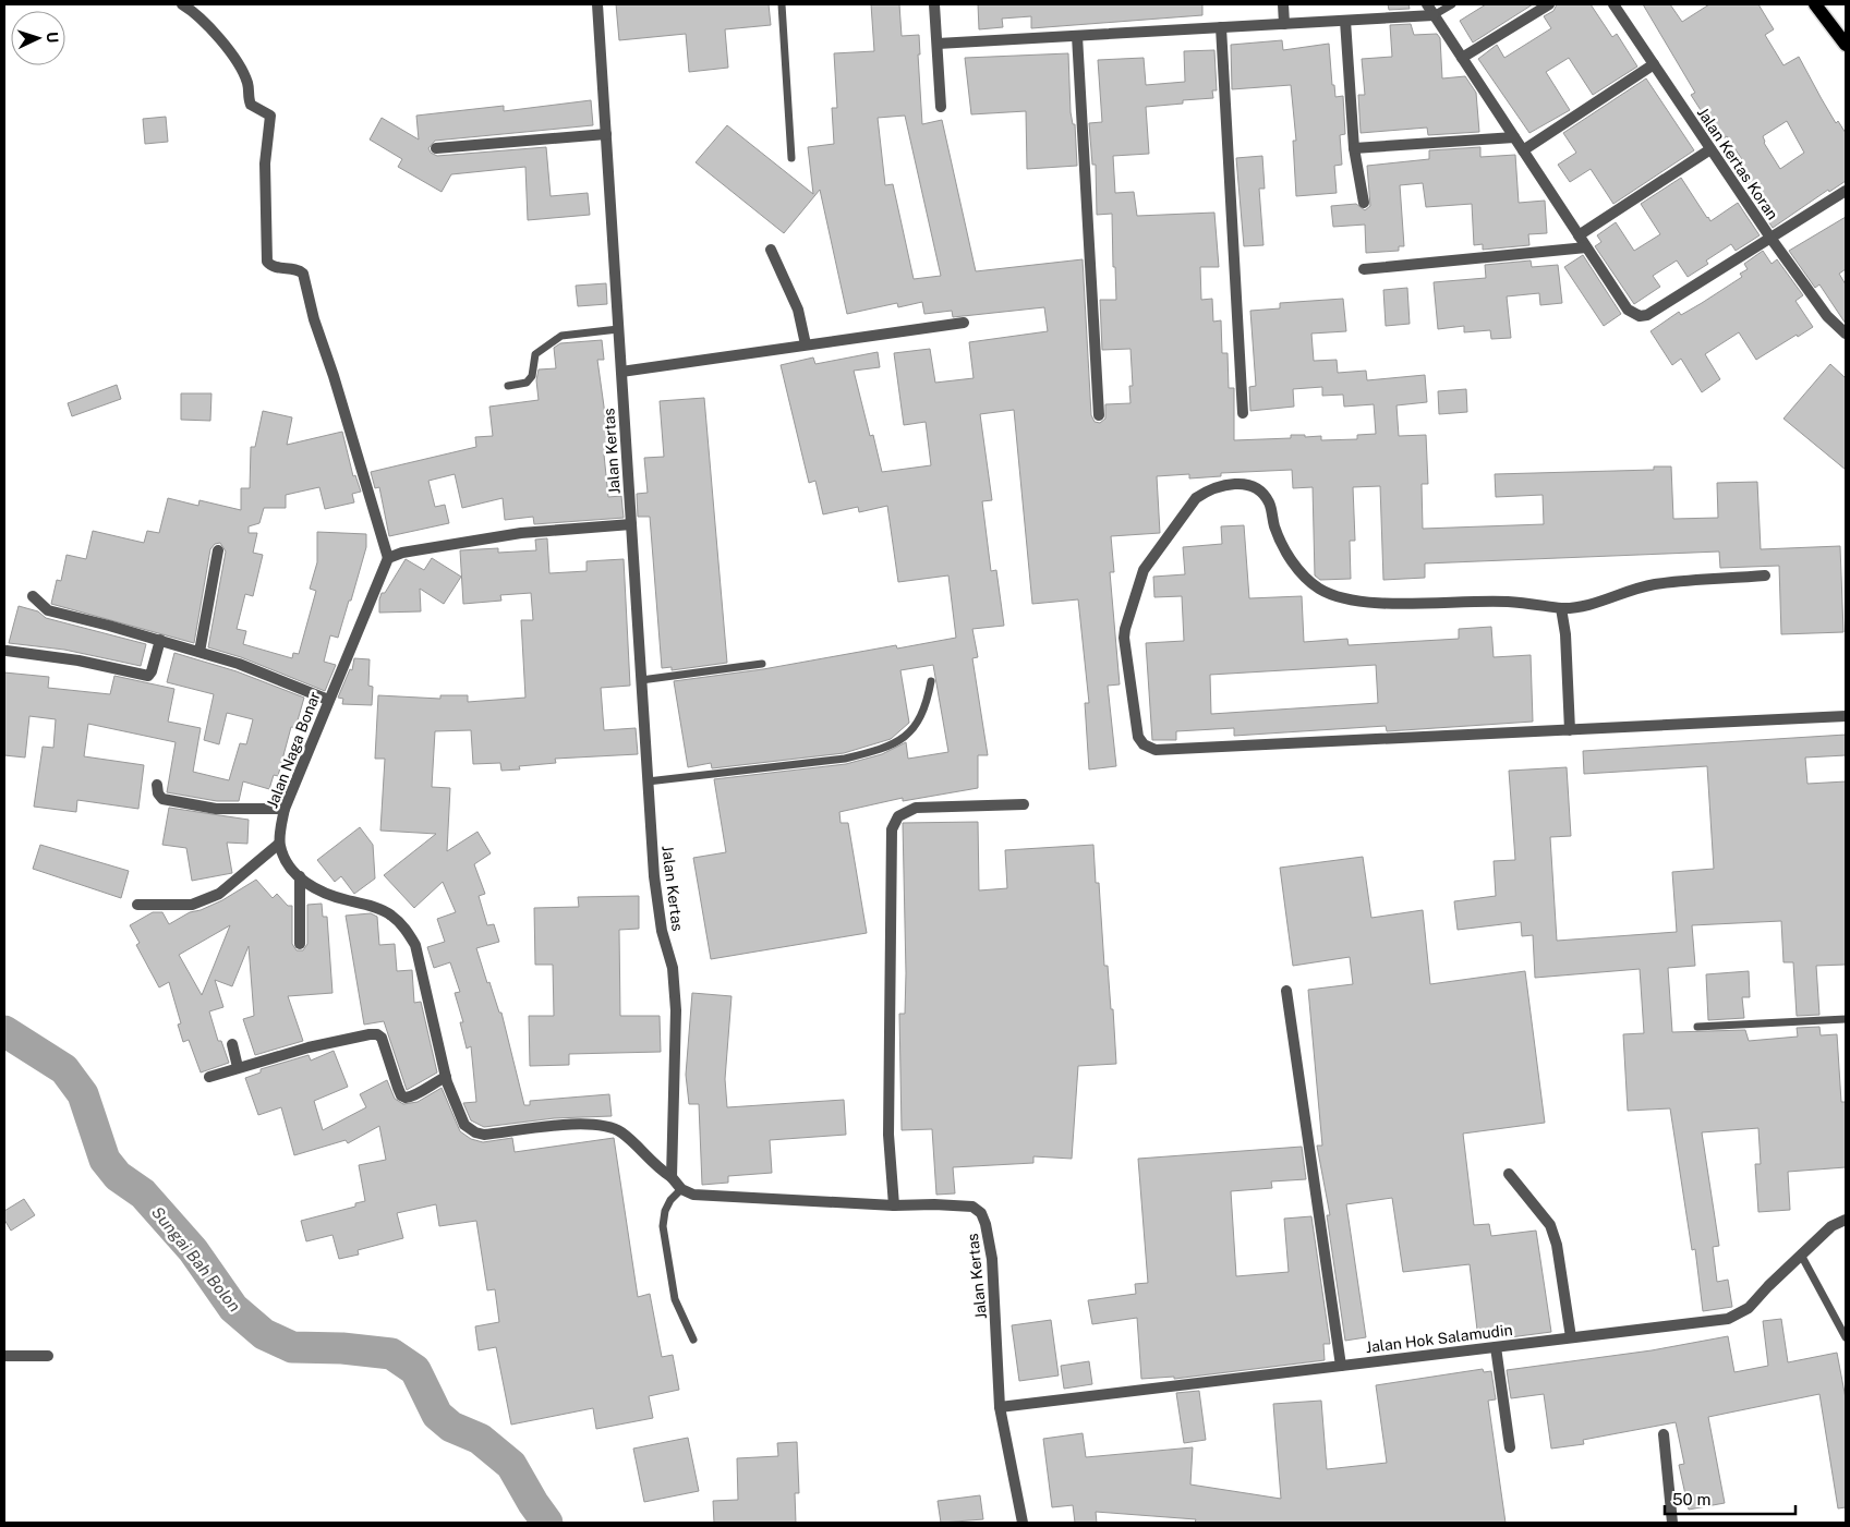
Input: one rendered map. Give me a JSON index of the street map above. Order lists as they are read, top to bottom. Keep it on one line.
{"streets":{"street":["Jalan Kertas Koran","Jalan Kertas","Jalan Naga Bonar","Jalan Hok Salamudin"]},"crossings":[["Jalan Kertas","Jalan Hok Salamudin"]],"water":["Sungai Bah Bolon"],"scale_bar":"50 m","north":"right"}
